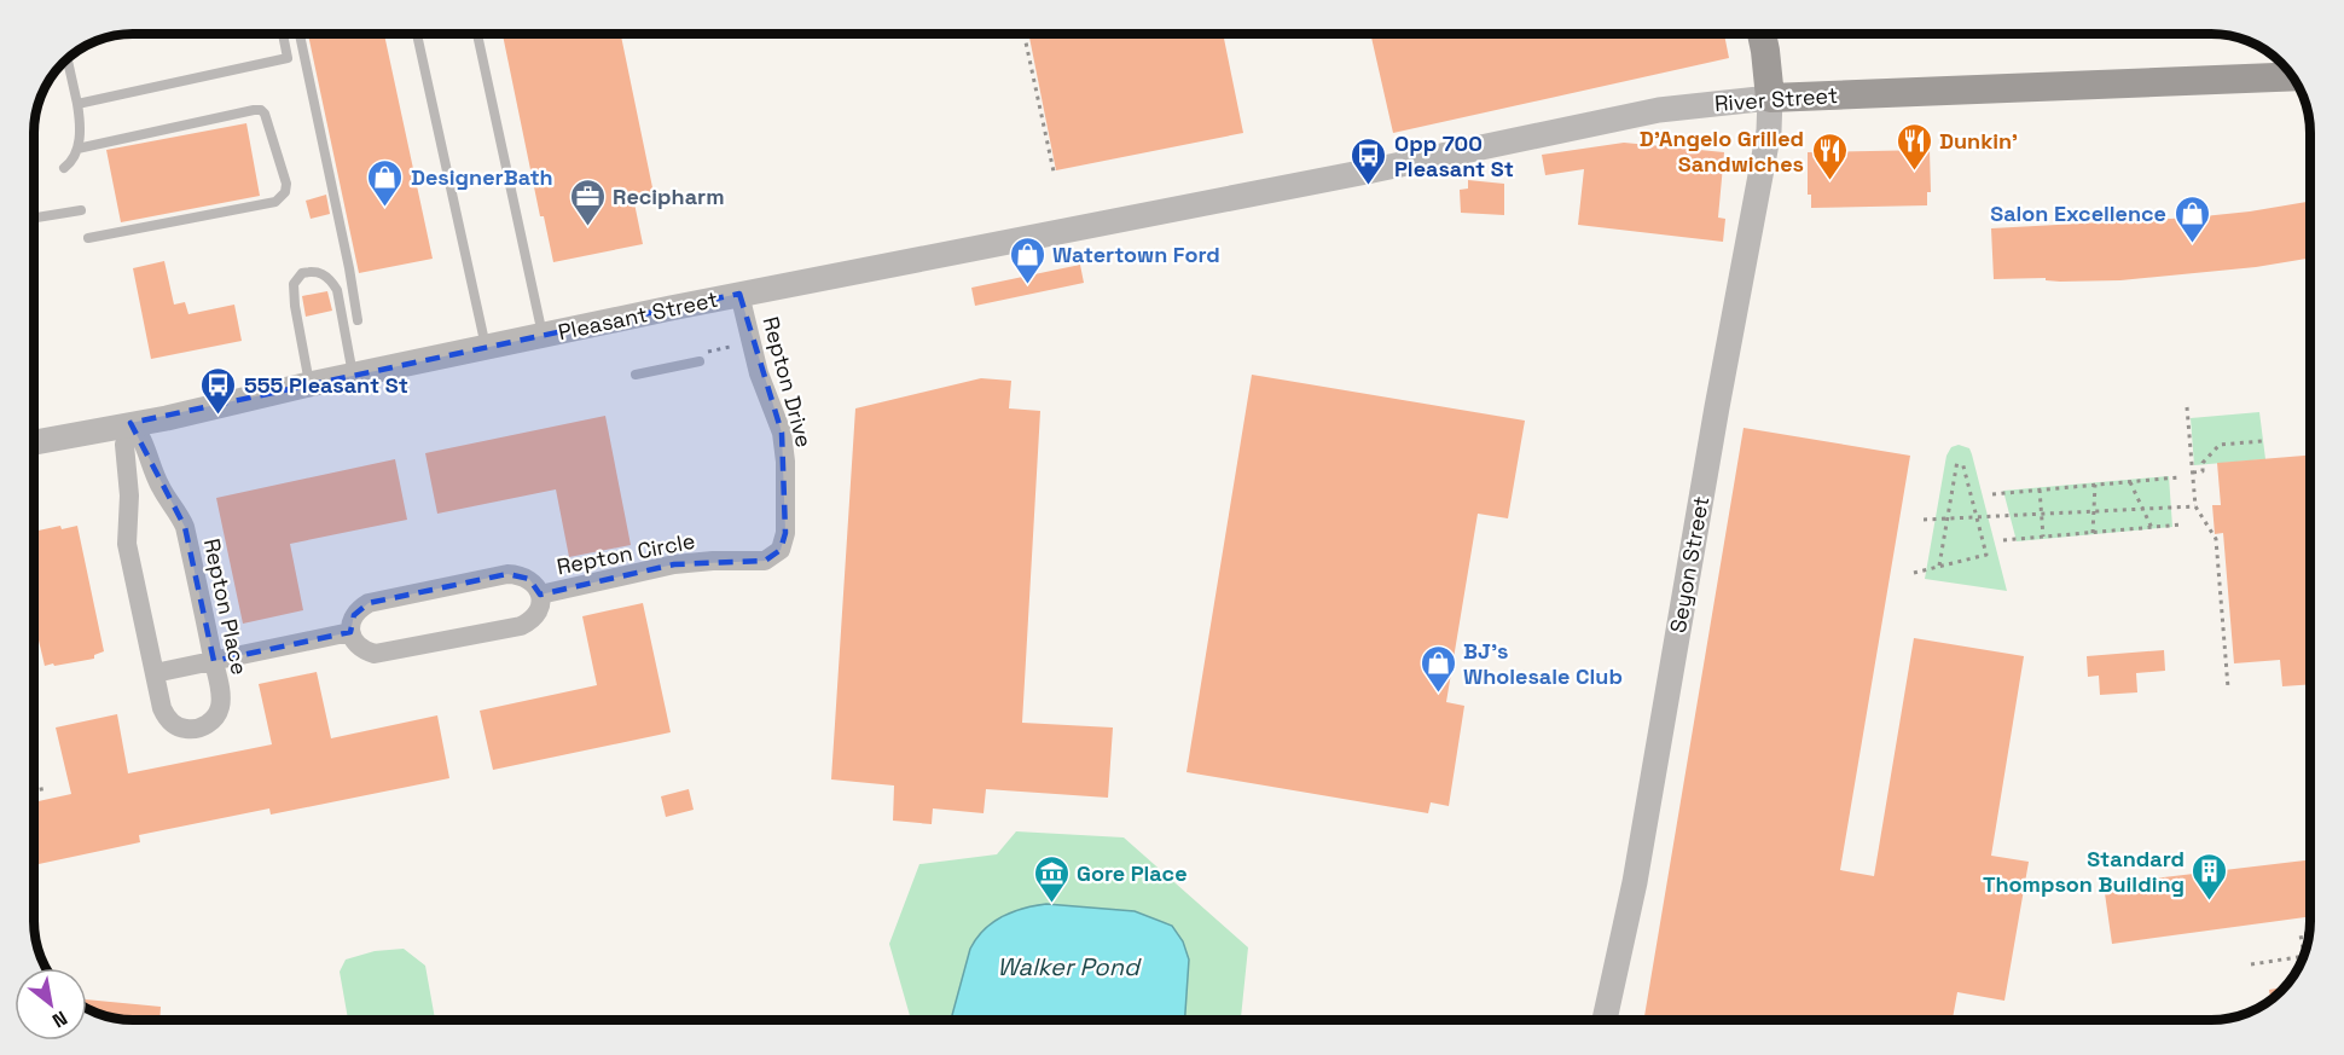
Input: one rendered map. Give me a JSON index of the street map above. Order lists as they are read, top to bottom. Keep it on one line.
{"streets":{"main road":["River Street"],"street":["Pleasant Street","Repton Drive","Repton Circle","Seyon Street","Repton Place"]},"crossings":[["River Street","Pleasant Street"],["River Street","Seyon Street"],["Pleasant Street","Repton Drive"],["Pleasant Street","Repton Place"],["Repton Drive","Repton Circle"]],"water":["Walker Pond"],"places":{"restaurant":["Dunkin'","D'Angelo Grilled Sandwiches"],"bus stop":["Opp 700 Pleasant St","555 Pleasant St"],"shop":["DesignerBath","Salon Excellence","Watertown Ford","BJ's Wholesale Club"],"office":["Recipharm"],"building":["Standard Thompson Building"],"museum":["Gore Place"]},"north":"bottom right"}
